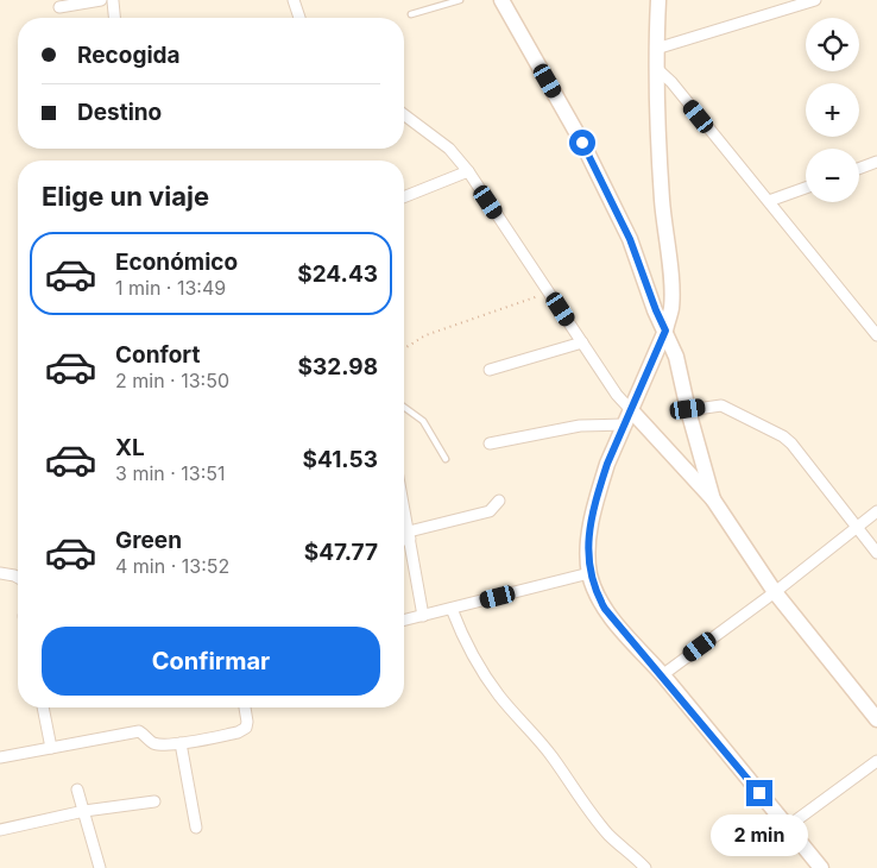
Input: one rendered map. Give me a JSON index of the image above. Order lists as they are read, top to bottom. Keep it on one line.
{"page":{"map_buttons":["+","−"],"banner":["Recogida","Destino"],"heading":"Elige un viaje","list":[{"name":"Económico","note":"1 min · 13:49","value":"$24.43"},{"name":"Confort","note":"2 min · 13:50","value":"$32.98"},{"name":"XL","note":"3 min · 13:51","value":"$41.53"},{"name":"Green","note":"4 min · 13:52","value":"$47.77"}],"buttons":"Confirmar","bubble":"2 min"}}
